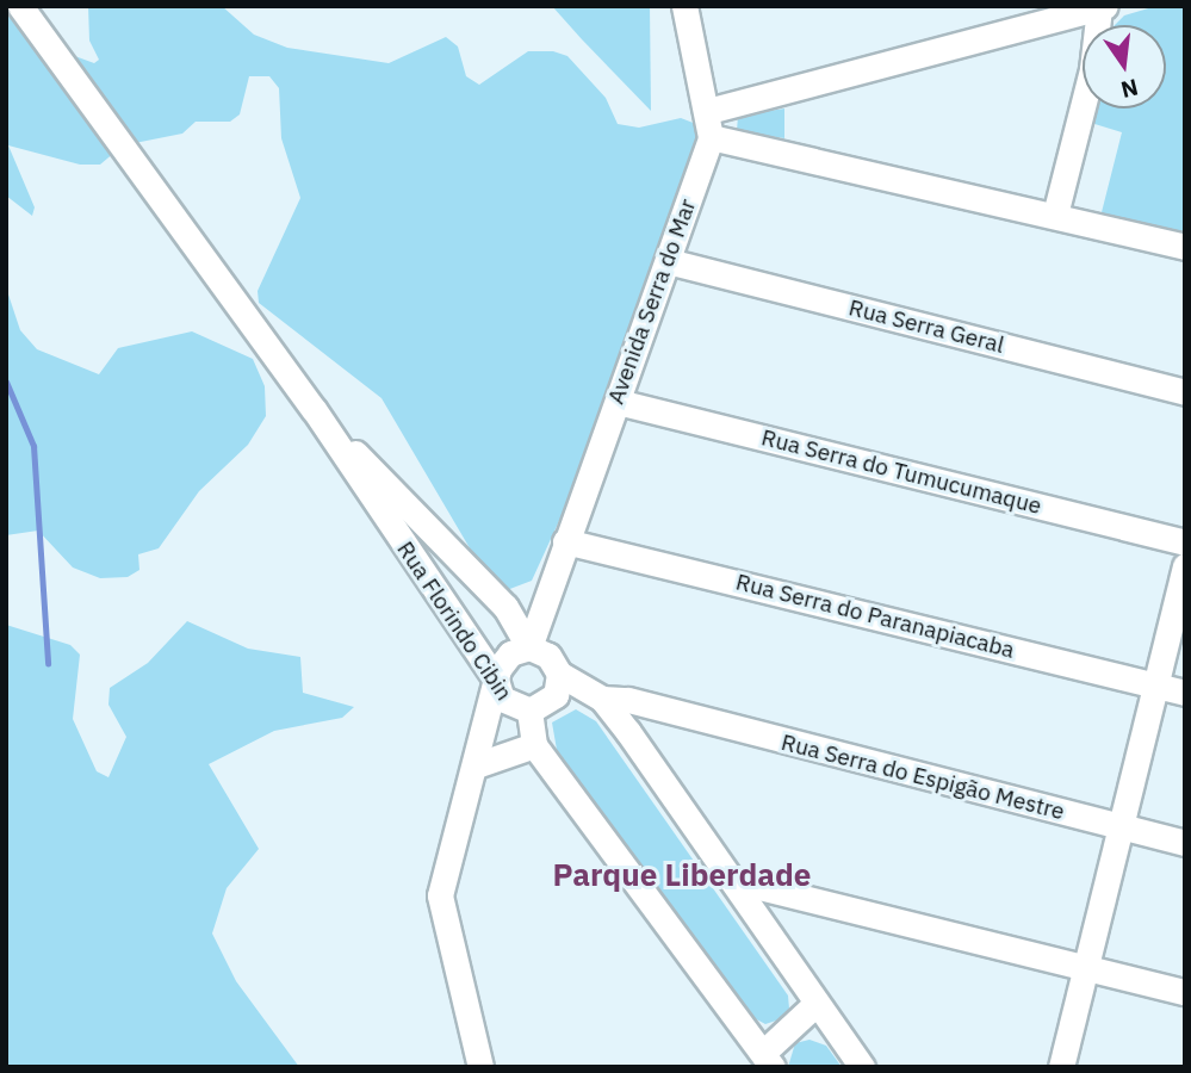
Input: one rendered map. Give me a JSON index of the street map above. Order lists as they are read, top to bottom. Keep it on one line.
{"streets":{"street":["Avenida Serra do Mar","Rua Serra Geral","Rua Serra do Tumucumaque","Rua Serra do Paranapiacaba","Rua Florindo Cibin","Rua Serra do Espigão Mestre"]},"crossings":[["Avenida Serra do Mar","Rua Serra Geral"],["Avenida Serra do Mar","Rua Serra do Tumucumaque"],["Avenida Serra do Mar","Rua Serra do Paranapiacaba"],["Avenida Serra do Mar","Rua Florindo Cibin"]],"districts":["Parque Liberdade"],"north":"bottom"}
